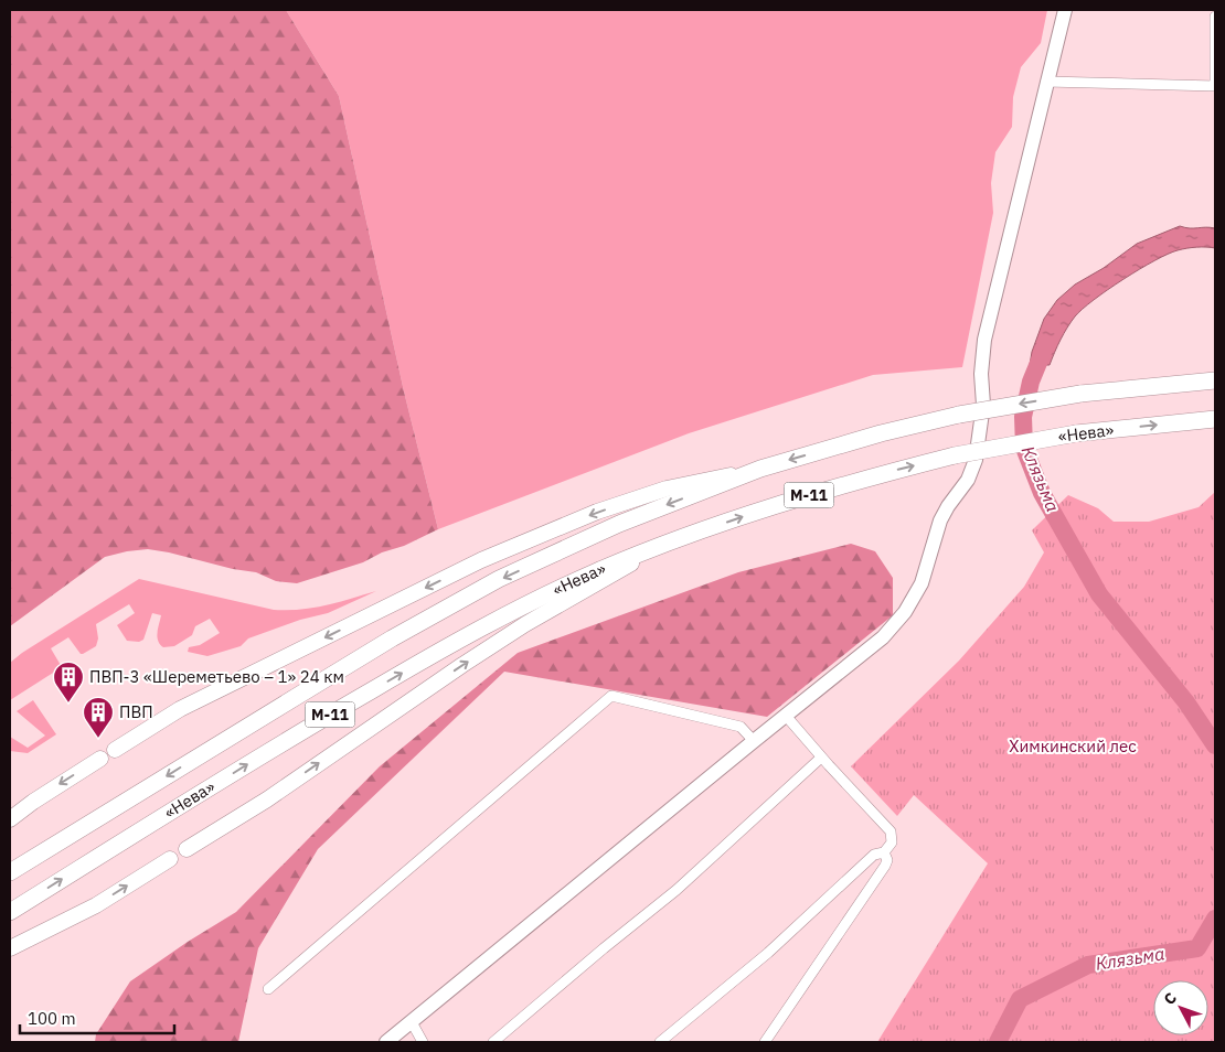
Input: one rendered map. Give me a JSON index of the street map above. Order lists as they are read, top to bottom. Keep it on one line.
{"streets":{"highway":["«Нева»","М-11"]},"crossings":[["«Нева»","М-11"]],"water":["Клязьма"],"parks":["Химкинский лес"],"places":{"building":["ПВП-3 «Шереметьево – 1» 24 км","ПВП"]},"scale_bar":"100 m","north":"top left"}
